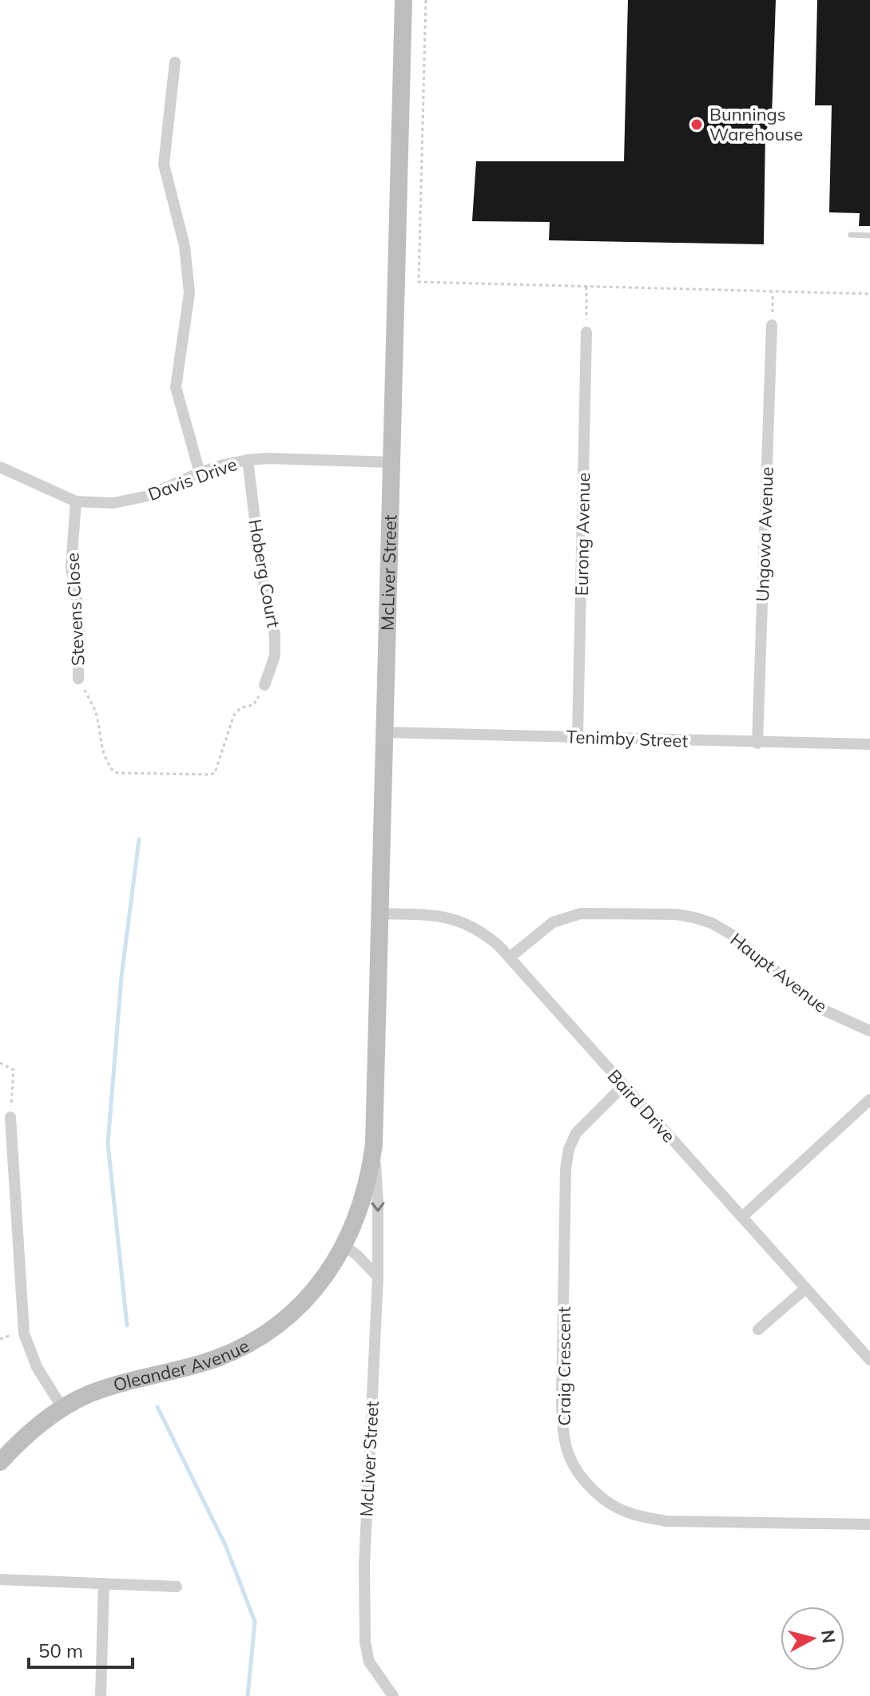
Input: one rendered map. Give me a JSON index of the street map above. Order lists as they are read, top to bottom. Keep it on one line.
{"streets":{"street":["Davis Drive","Eurong Avenue","Ungowa Avenue","McLiver Street","Hoberg Court","Stevens Close","Tenimby Street","Haupt Avenue","Baird Drive","Oleander Avenue","Craig Crescent"]},"crossings":[["Davis Drive","McLiver Street"],["Davis Drive","Hoberg Court"],["Davis Drive","Stevens Close"],["Eurong Avenue","Tenimby Street"],["Ungowa Avenue","Tenimby Street"],["McLiver Street","Tenimby Street"],["McLiver Street","Baird Drive"],["McLiver Street","Oleander Avenue"],["Haupt Avenue","Baird Drive"],["Baird Drive","Craig Crescent"]],"places":["Bunnings Warehouse"],"scale_bar":"50 m","north":"right"}
